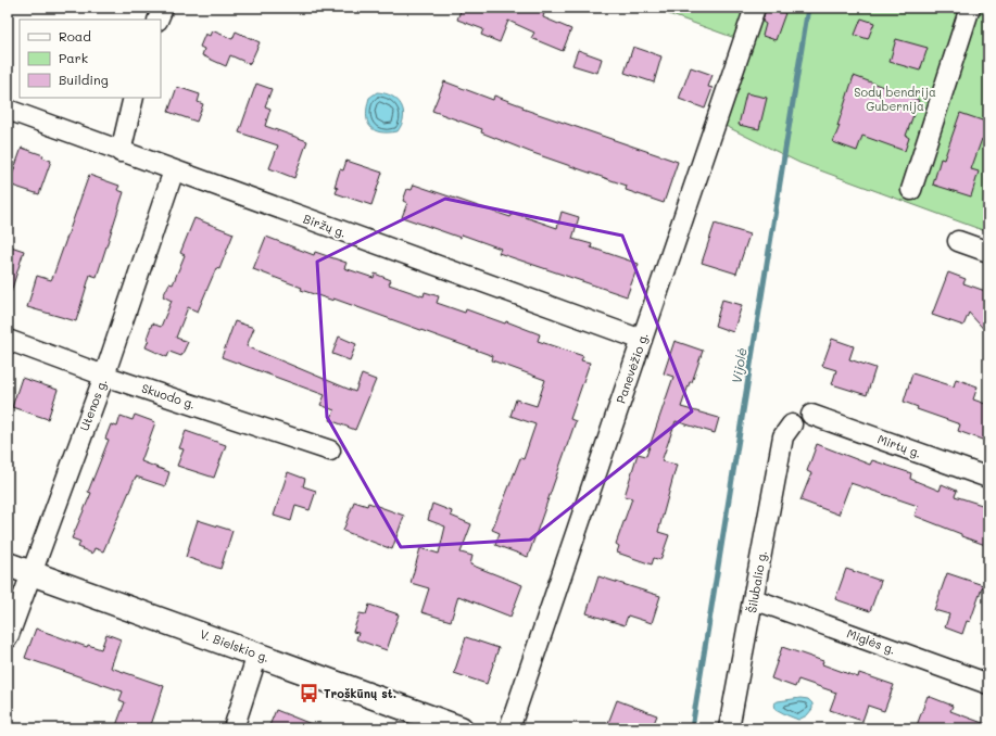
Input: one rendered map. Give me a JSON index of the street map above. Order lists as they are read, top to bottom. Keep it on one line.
{"streets":{"street":["Biržų g.","Panevėžio g.","Skuodo g.","Utenos g.","Mirtų g.","Šilubalio g.","Miglės g.","V. Bielskio g."]},"crossings":[["Biržų g.","Panevėžio g."],["Biržų g.","Utenos g."],["Skuodo g.","Utenos g."],["Utenos g.","V. Bielskio g."],["Šilubalio g.","Miglės g."]],"water":["Vijolė"],"parks":["Sodų bendrija Gubernija"],"places":{"bus stop":["Troškūnų st."]},"legend":["Road","Park","Building"]}
